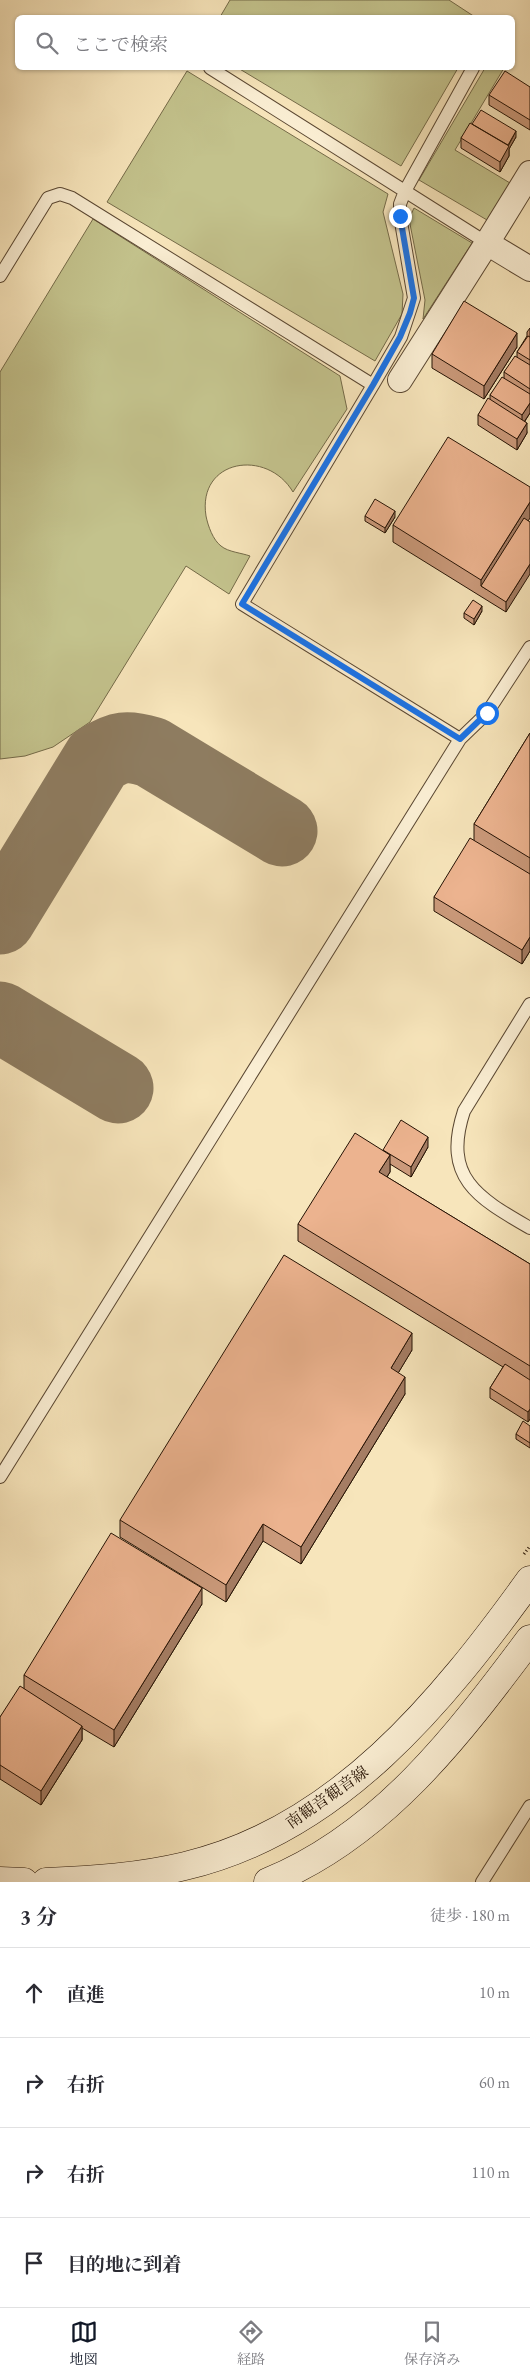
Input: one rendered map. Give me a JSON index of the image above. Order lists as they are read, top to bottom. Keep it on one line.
{"streets":{"main road":["南観音観音線"]},"page":{"search":"ここで検索","heading":["3 分","徒歩 · 180 m"],"list":[["直進","10 m"],["右折","60 m"],["右折","110 m"],"目的地に到着"],"nav":["地図","経路","保存済み"]}}
